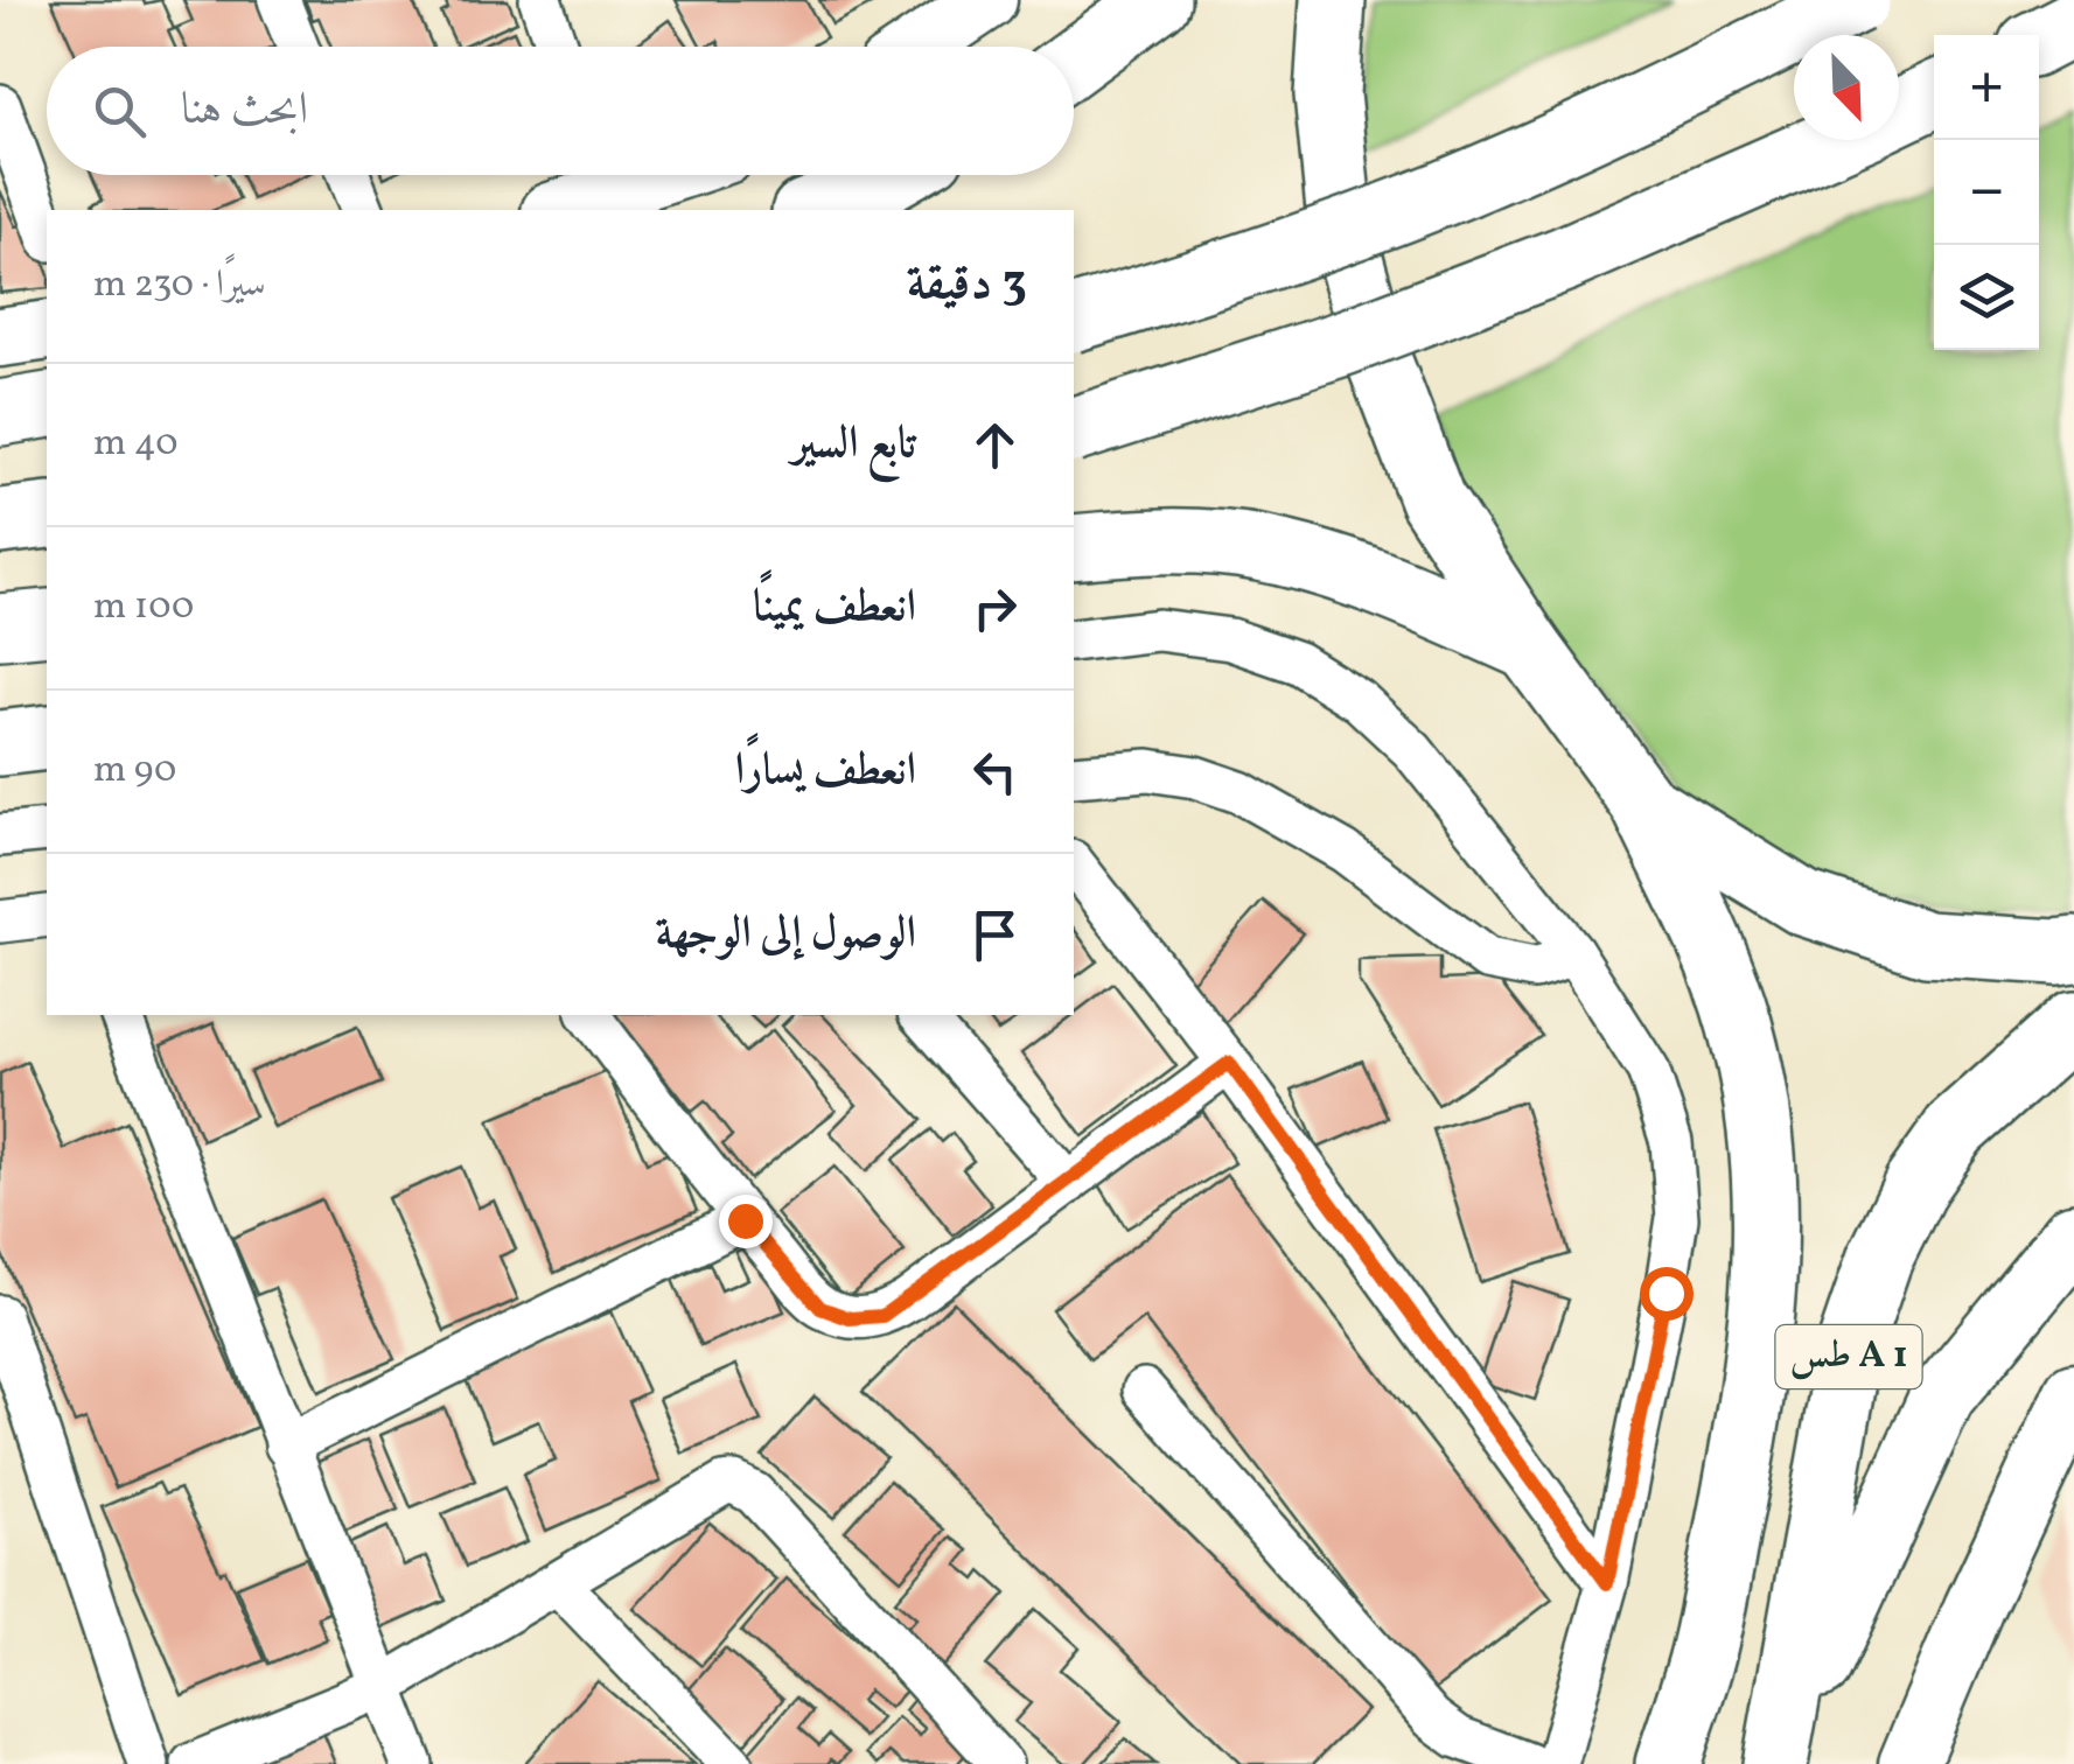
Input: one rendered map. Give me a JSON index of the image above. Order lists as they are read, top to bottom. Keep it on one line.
{"streets":{"main road":["طس A 1"]},"north":"bottom right","page":{"map_buttons":["+","−"],"search":"ابحث هنا","heading":["3 دقيقة","سيرًا · 230 m"],"list":[["تابع السير","40 m"],["انعطف يمينًا","100 m"],["انعطف يسارًا","90 m"],"الوصول إلى الوجهة"]}}
